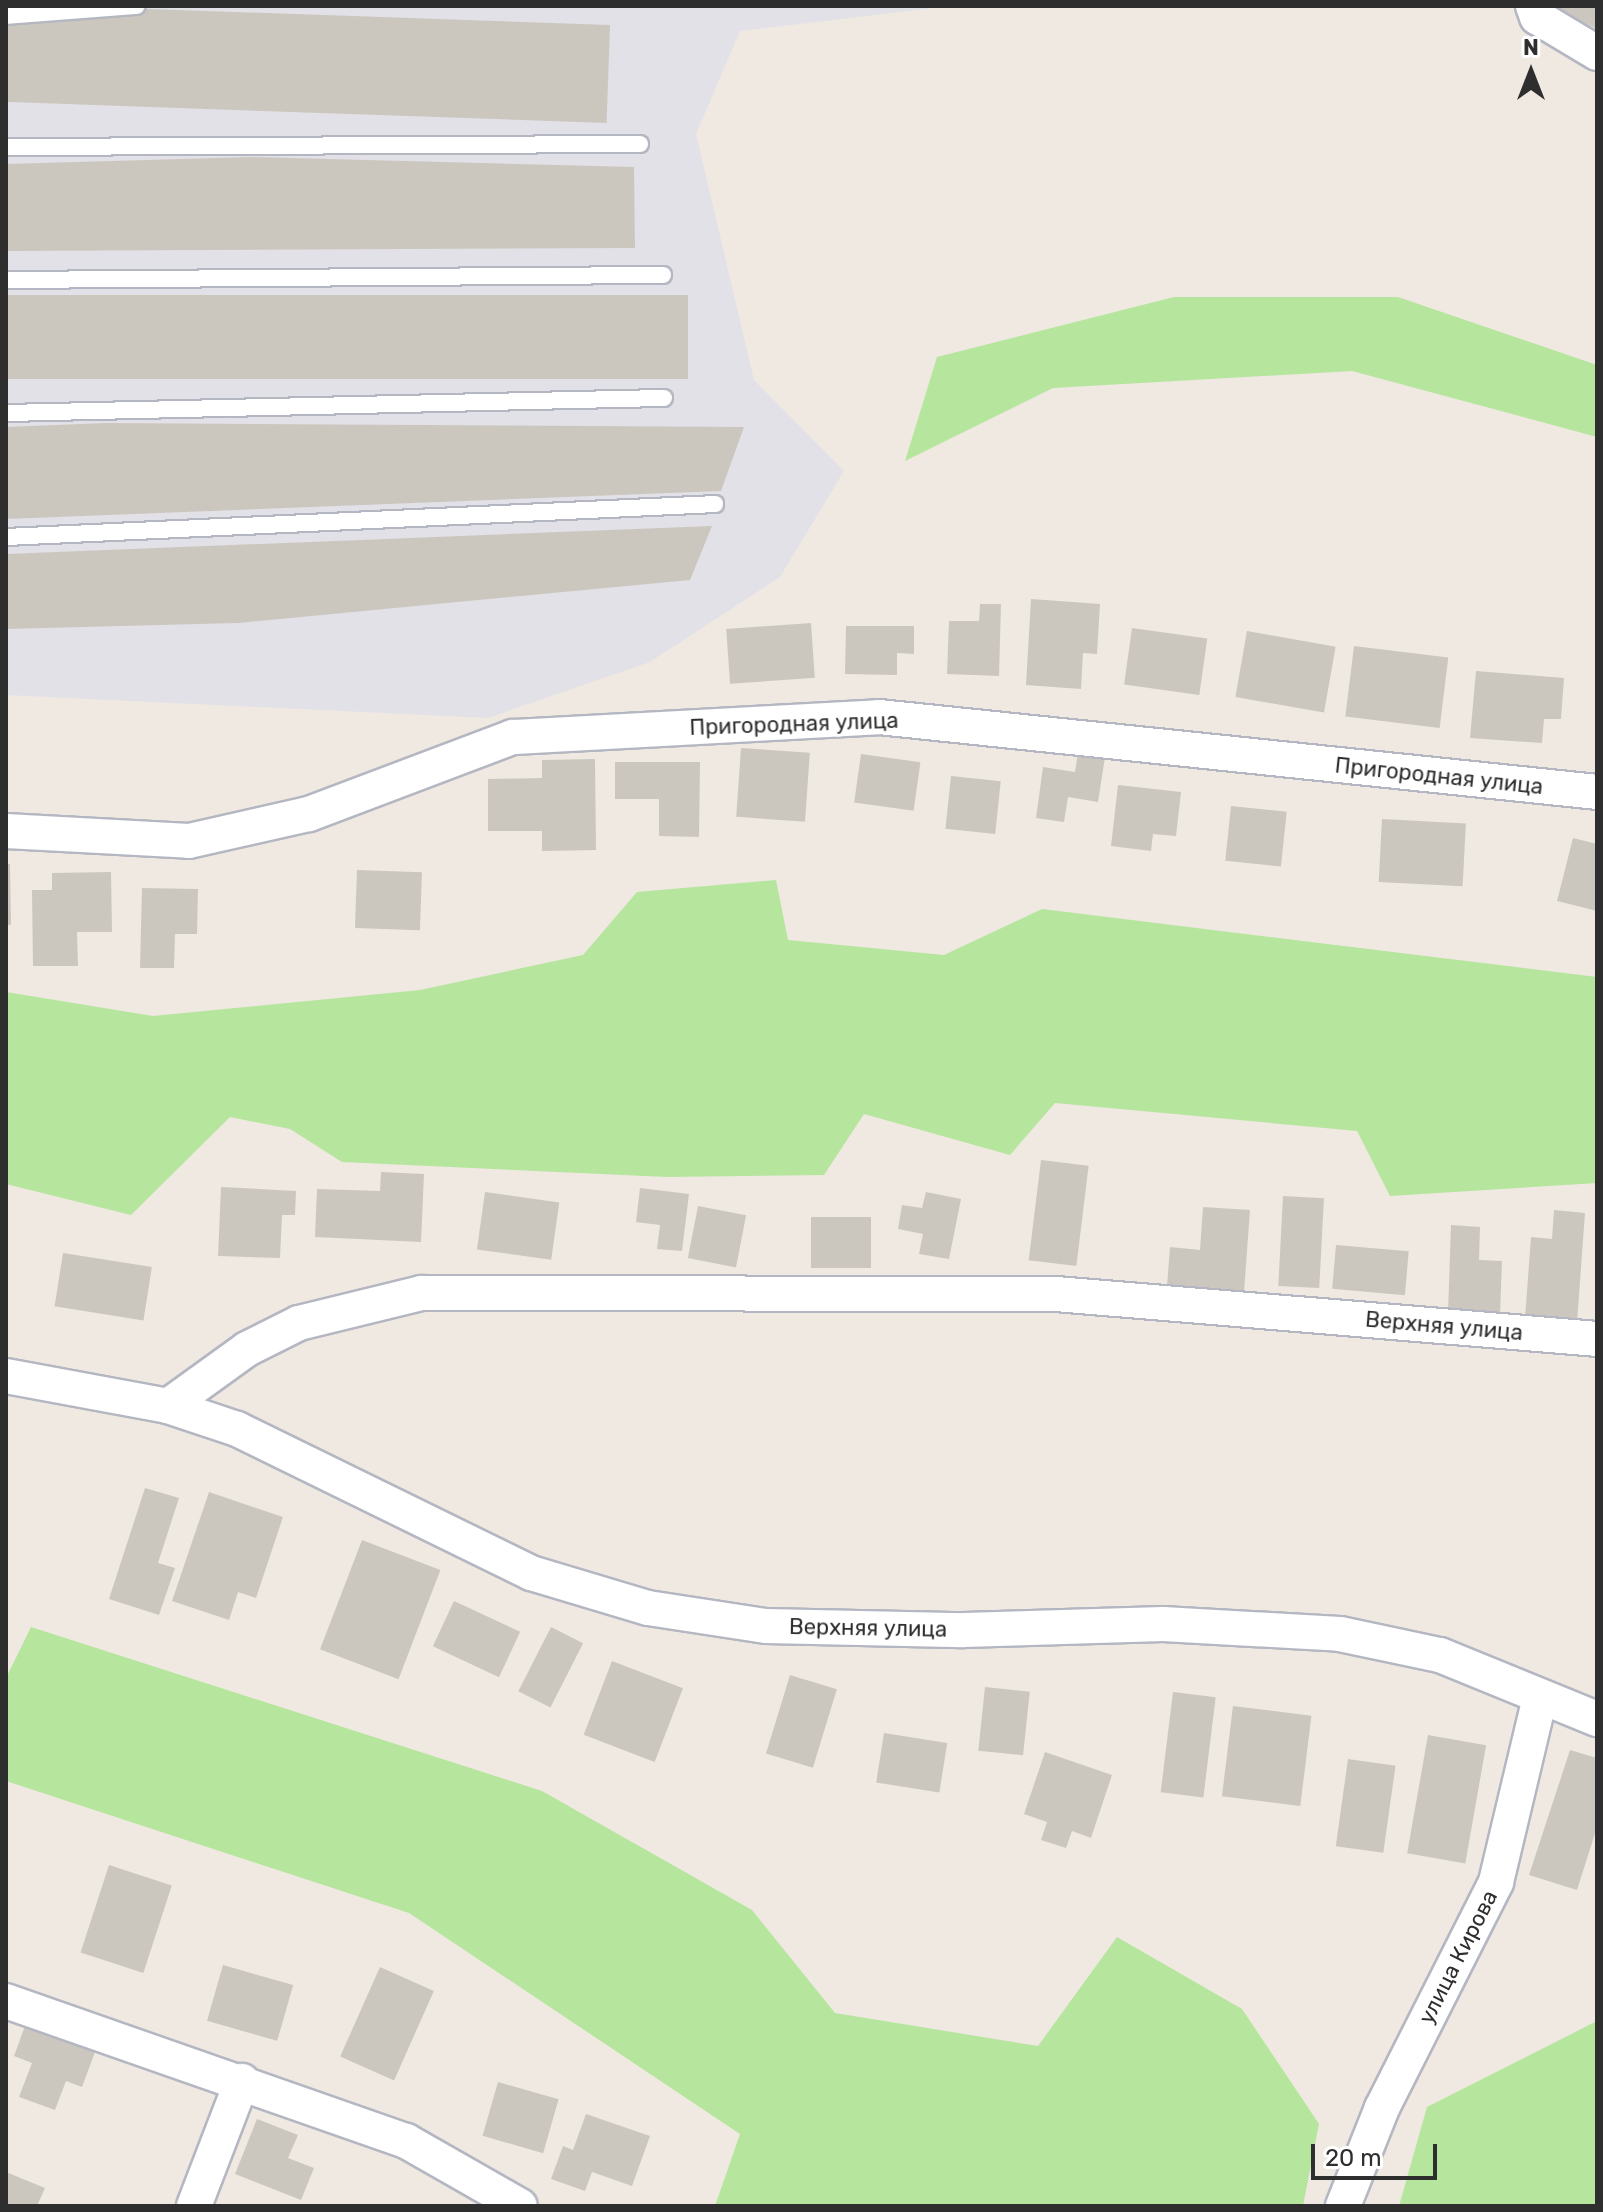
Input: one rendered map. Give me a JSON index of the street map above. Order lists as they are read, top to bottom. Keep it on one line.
{"streets":{"street":["Пригородная улица","Верхняя улица","улица Кирова"]},"crossings":[["Верхняя улица","улица Кирова"]],"scale_bar":"20 m","north":"top"}
